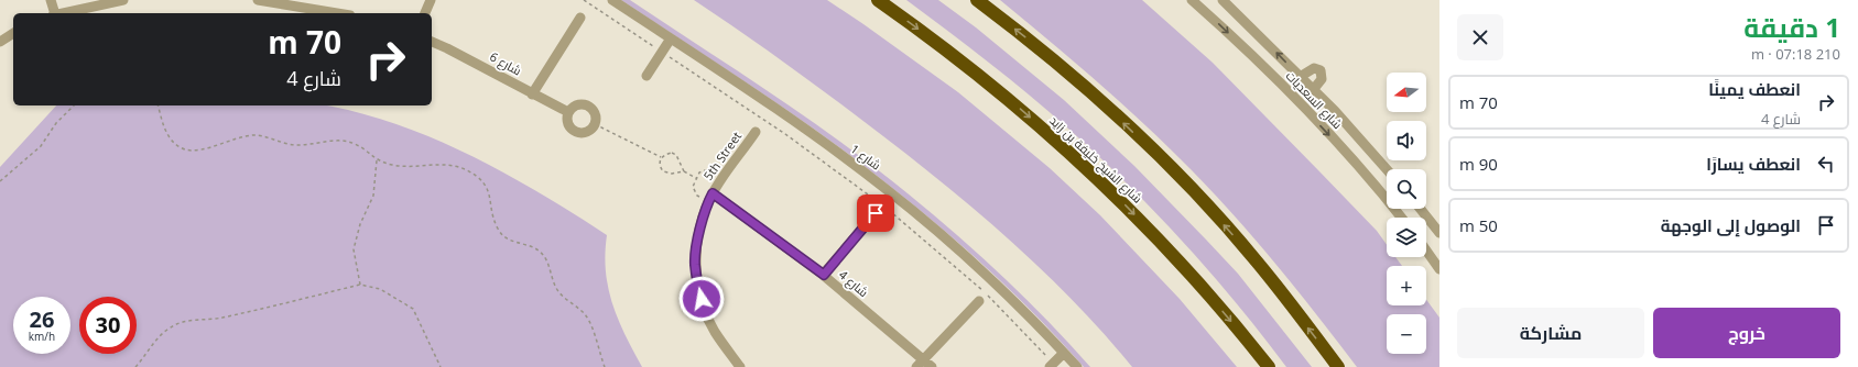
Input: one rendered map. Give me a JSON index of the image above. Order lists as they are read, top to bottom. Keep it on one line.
{"streets":{"highway":["شارع الشيخ خليفة بن زايد"],"street":["شارع 6","شارع السعديات","5th Street","شارع 1","شارع 4"]},"crossings":[["5th Street","شارع 4"]],"north":"left","page":{"heading":["1 دقيقة","210 m · 07:18"],"turn":["70 m","شارع 4"],"map_buttons":["+","−"],"list":[{"name":"انعطف يمينًا","note":"شارع 4","value":"70 m"},{"name":"انعطف يسارًا","value":"90 m"},{"name":"الوصول إلى الوجهة","value":"50 m"}],"speed":"26 km/h","limit":"30","buttons":["خروج","مشاركة"]}}
